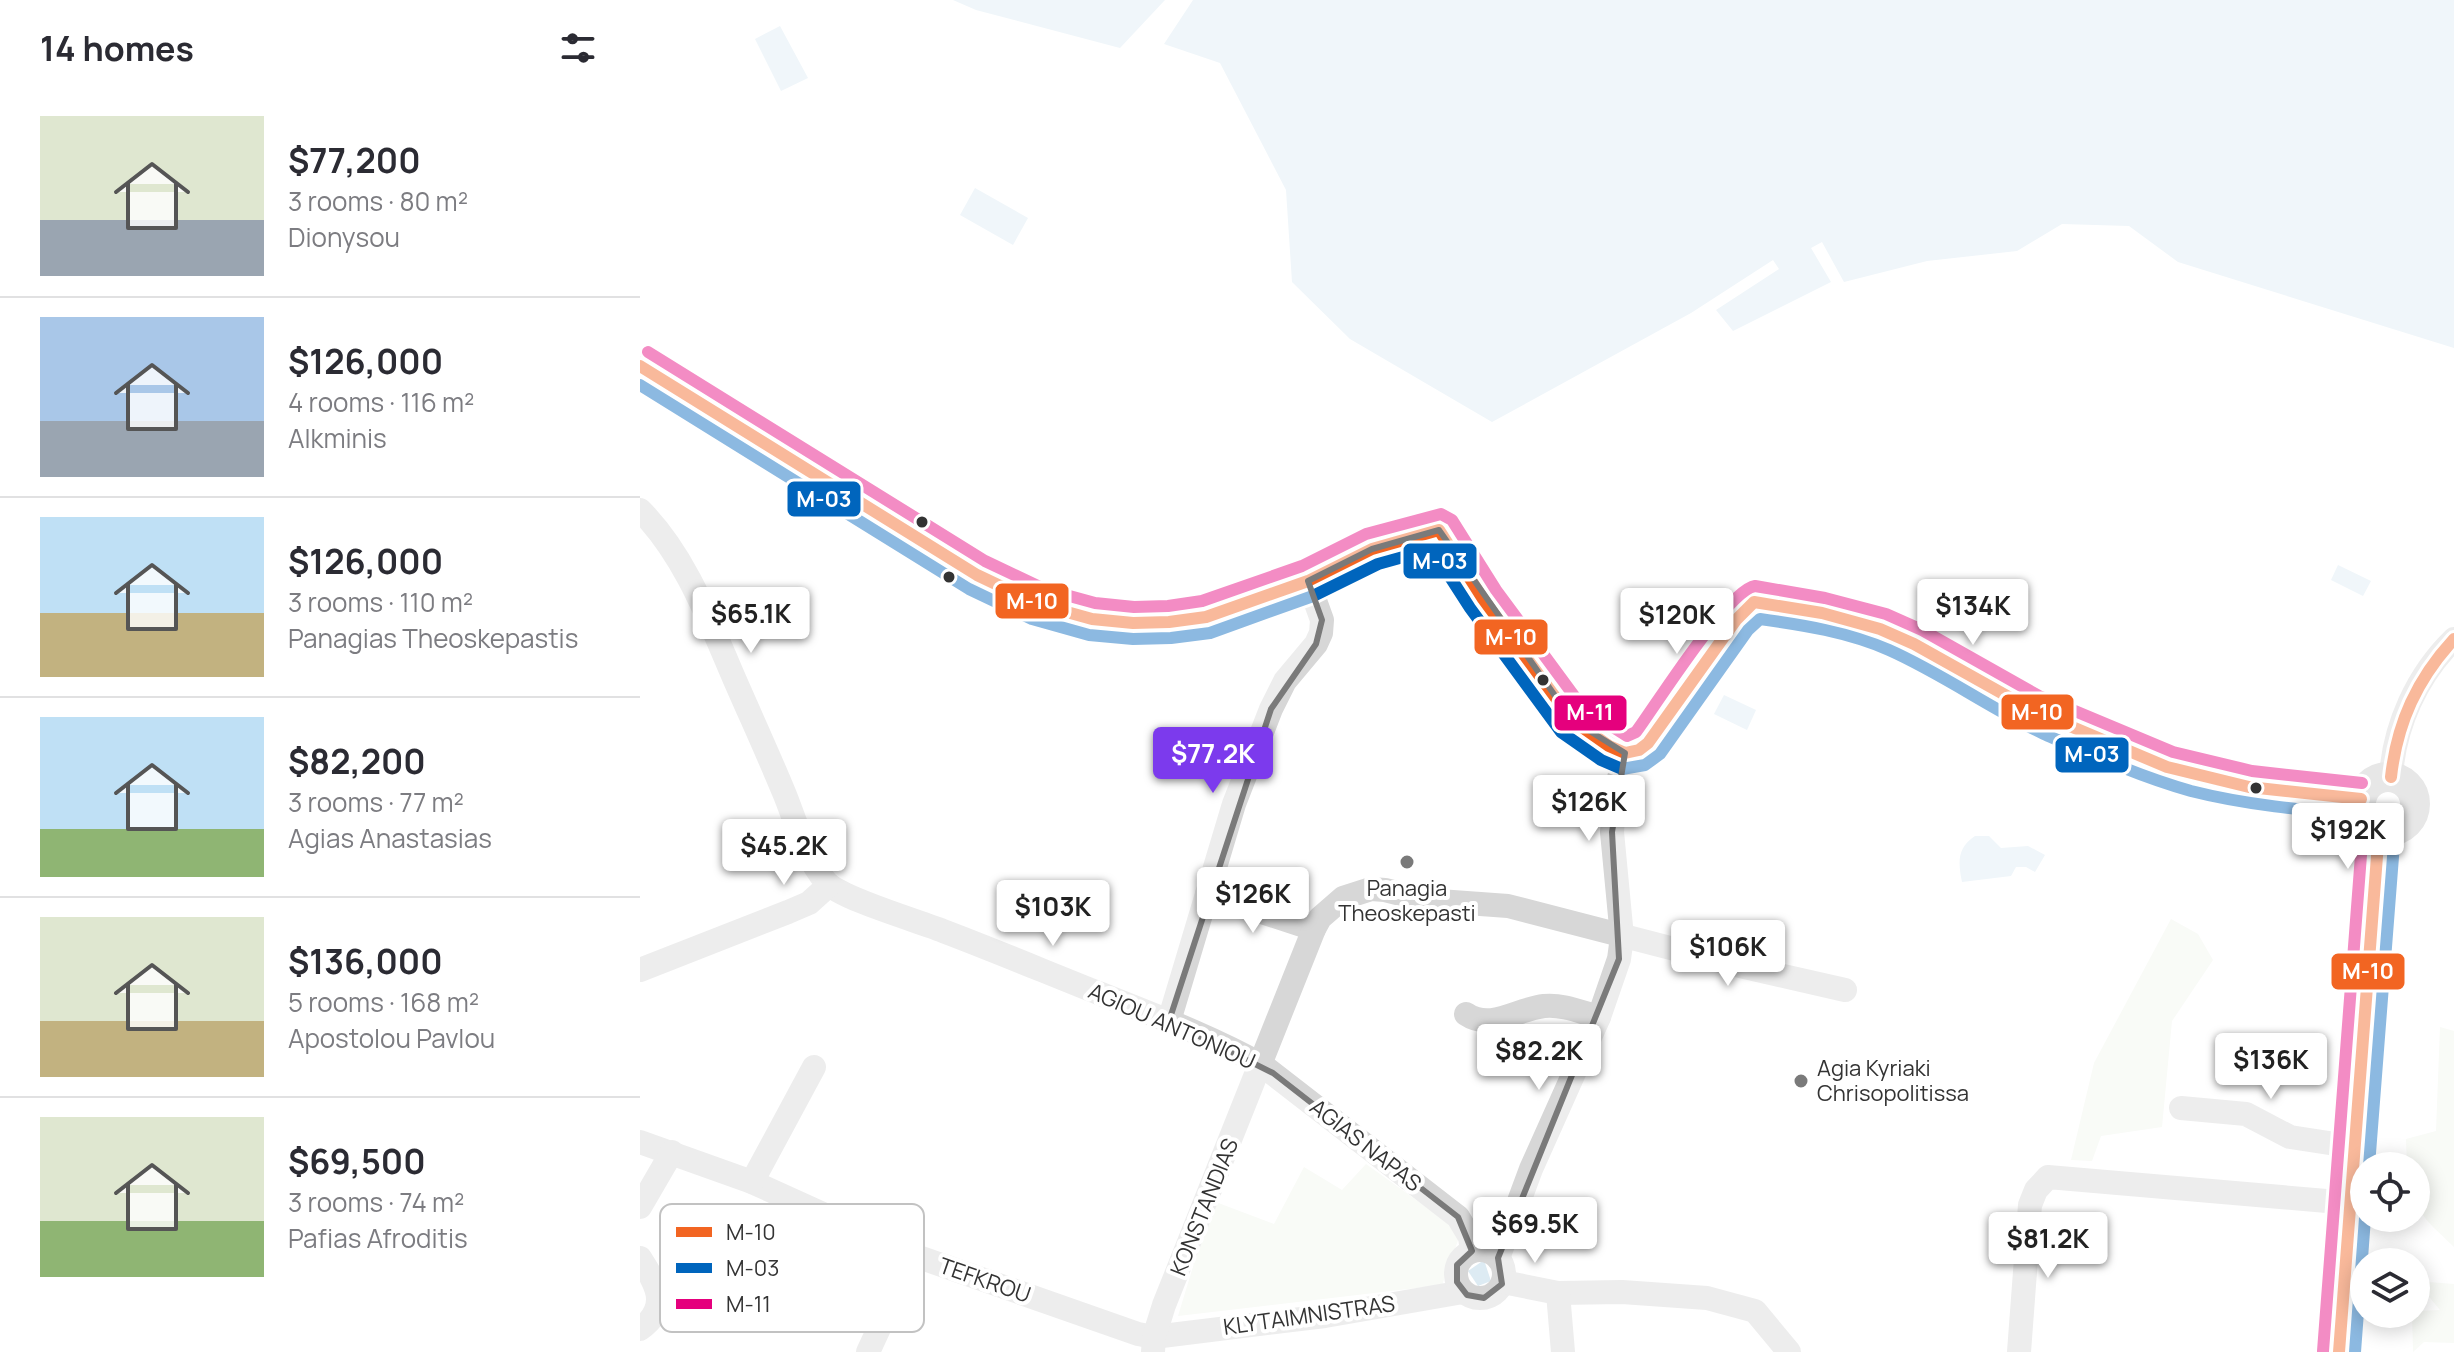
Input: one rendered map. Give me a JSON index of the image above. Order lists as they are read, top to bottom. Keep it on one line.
{"streets":{"street":["AGIOU ANTONIOU","AGIAS NAPAS","KONSTANDIAS","TEFKROU","KLYTAIMNISTRAS"]},"crossings":[["AGIOU ANTONIOU","AGIAS NAPAS"],["AGIOU ANTONIOU","KONSTANDIAS"],["AGIAS NAPAS","KLYTAIMNISTRAS"],["KONSTANDIAS","TEFKROU"],["KONSTANDIAS","KLYTAIMNISTRAS"],["TEFKROU","KLYTAIMNISTRAS"]],"places":["Panagia Theoskepasti","Agia Kyriaki Chrisopolitissa"],"lines":["transit line M-11","transit line M-10","transit line M-03"],"legend":["M-10","M-03","M-11"],"page":{"heading":"14 homes","list":[{"name":"$77,200","note":"3 rooms · 80 m² · Dionysou"},{"name":"$126,000","note":"4 rooms · 116 m² · Alkminis"},{"name":"$126,000","note":"3 rooms · 110 m² · Panagias Theoskepastis"},{"name":"$82,200","note":"3 rooms · 77 m² · Agias Anastasias"},{"name":"$136,000","note":"5 rooms · 168 m² · Apostolou Pavlou"},{"name":"$69,500","note":"3 rooms · 74 m² · Pafias Afroditis"}],"price":["$134K","$65.1K","$120K","$77.2K","$126K","$192K","$45.2K","$126K","$103K","$106K","$82.2K","$136K","$69.5K","$81.2K"]}}
